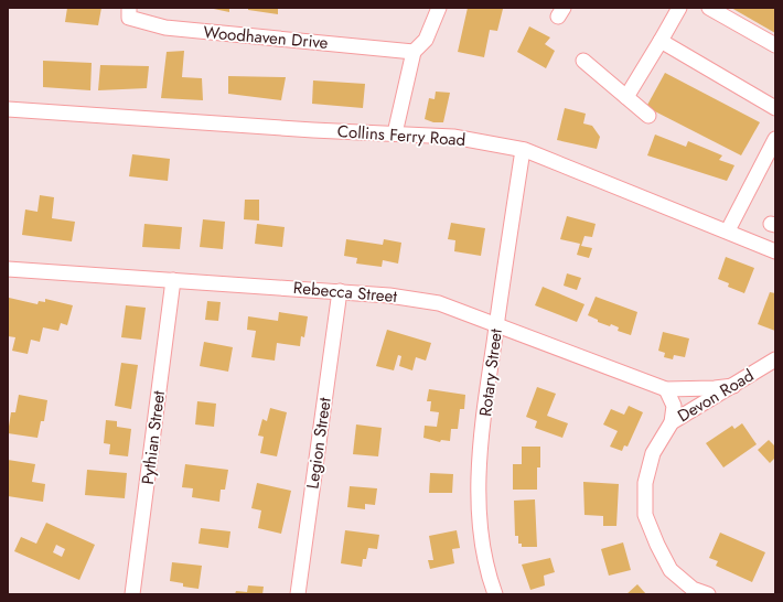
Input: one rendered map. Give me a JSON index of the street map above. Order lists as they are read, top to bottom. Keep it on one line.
{"streets":{"street":["Woodhaven Drive","Collins Ferry Road","Rebecca Street","Rotary Street","Devon Road","Pythian Street","Legion Street"]},"crossings":[["Collins Ferry Road","Rotary Street"],["Rebecca Street","Rotary Street"],["Rebecca Street","Pythian Street"],["Rebecca Street","Legion Street"]]}
